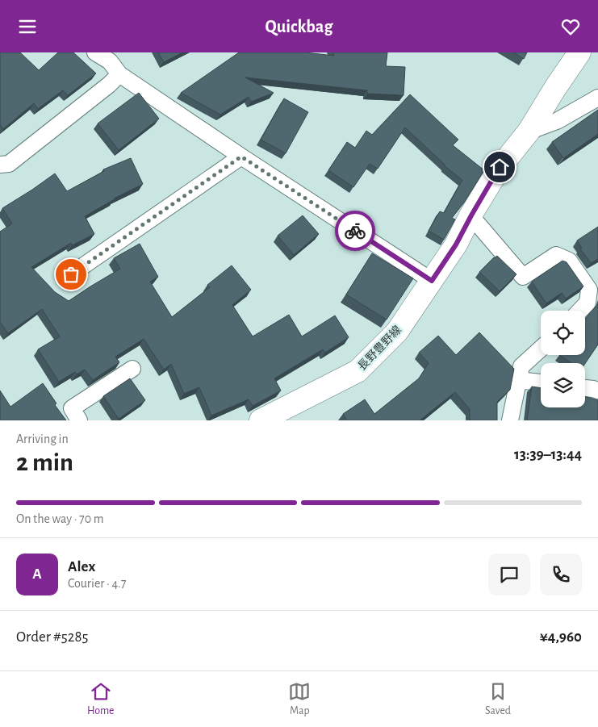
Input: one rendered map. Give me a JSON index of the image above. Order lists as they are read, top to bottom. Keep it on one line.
{"streets":{"main road":["長野豊野線"]},"page":{"header":"Quickbag","heading":["2 min","Arriving in","13:39–13:44"],"panel":["Alex","Courier · 4.7","Order #5285","¥4,960"],"bar":"On the way · 70 m","round":"A","tabs":["Home","Map","Saved"]}}
